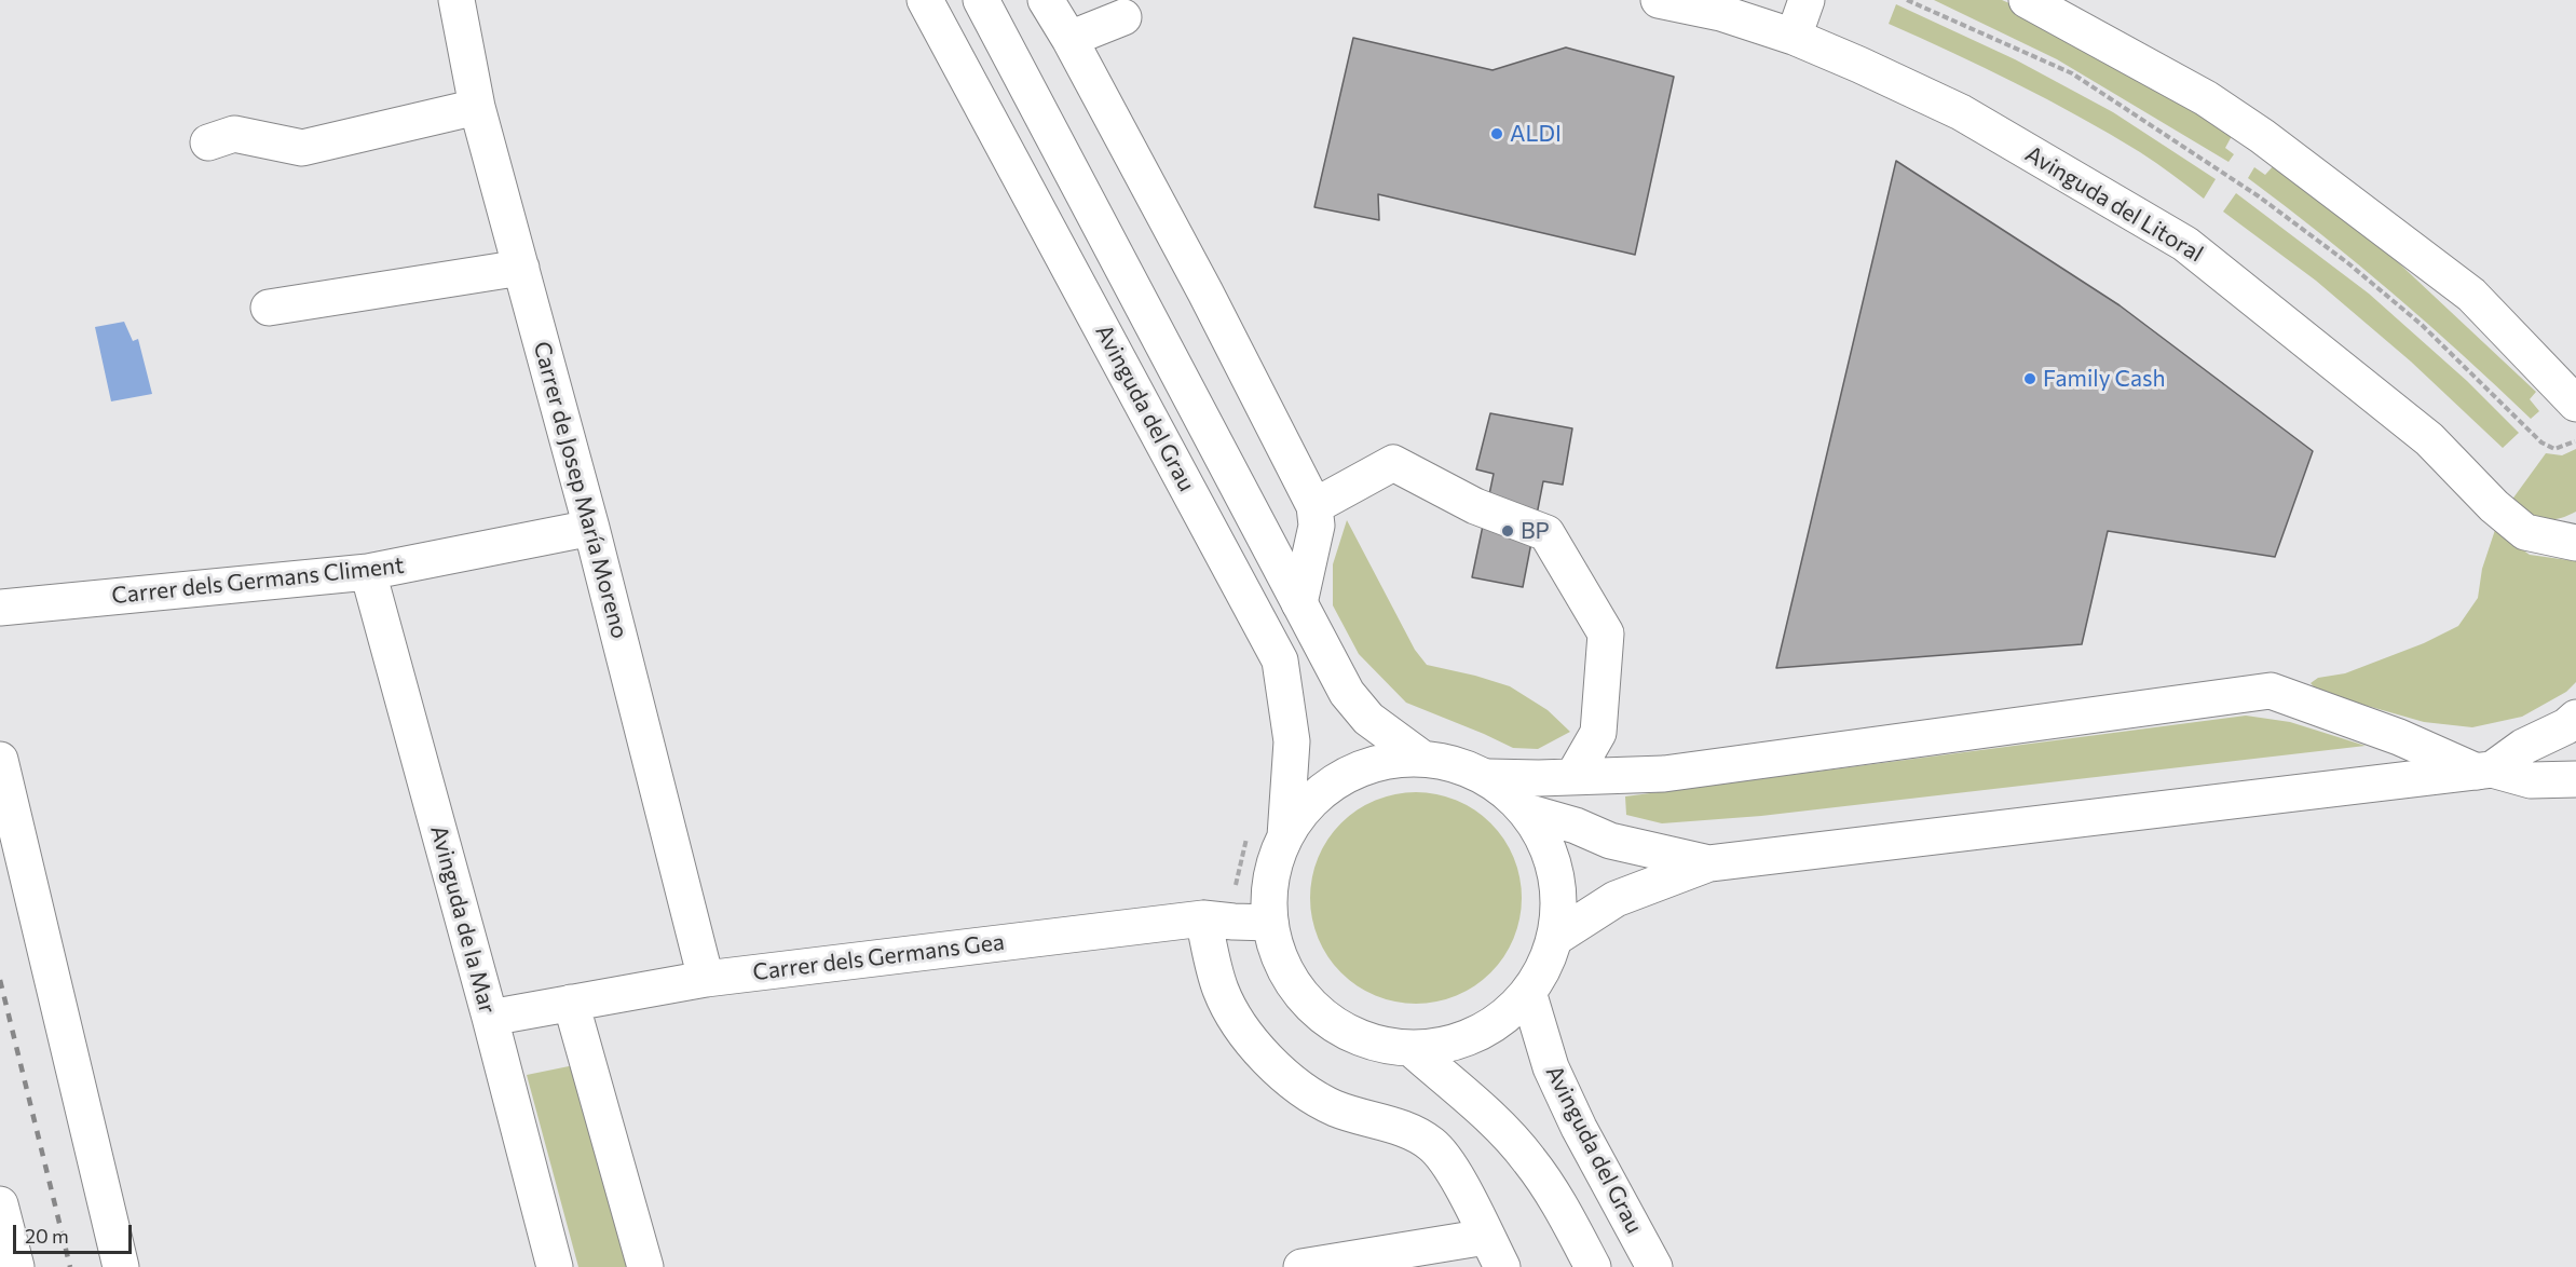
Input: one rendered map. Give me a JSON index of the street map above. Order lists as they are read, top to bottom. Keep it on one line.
{"streets":{"street":["Avinguda del Litoral","Avinguda del Grau","Carrer de Josep María Moreno","Carrer dels Germans Climent","Avinguda de la Mar","Carrer dels Germans Gea"]},"crossings":[["Carrer de Josep María Moreno","Carrer dels Germans Climent"],["Carrer de Josep María Moreno","Carrer dels Germans Gea"],["Carrer dels Germans Climent","Avinguda de la Mar"],["Avinguda de la Mar","Carrer dels Germans Gea"]],"places":["ALDI","Family Cash","BP"],"scale_bar":"20 m"}
